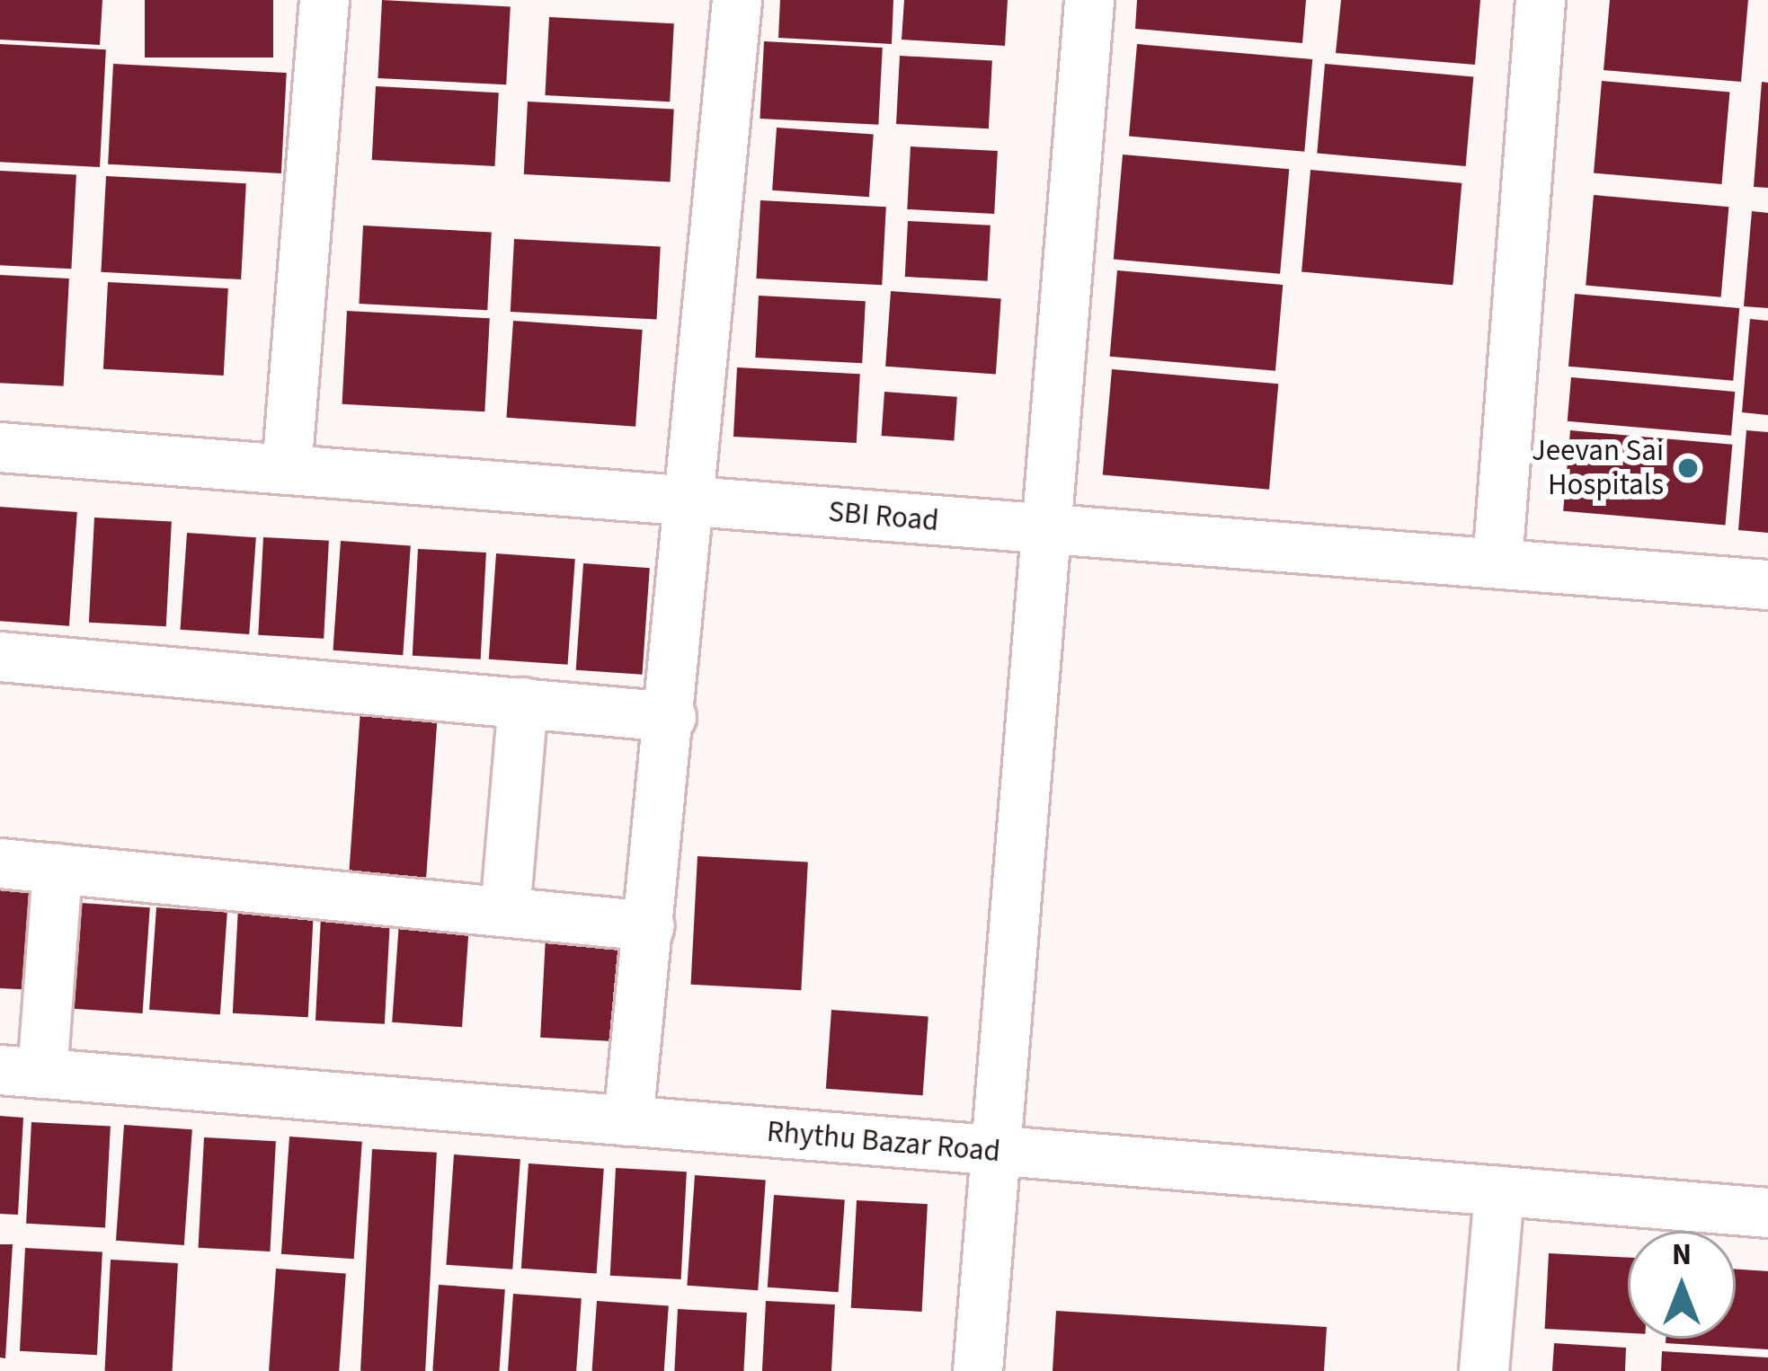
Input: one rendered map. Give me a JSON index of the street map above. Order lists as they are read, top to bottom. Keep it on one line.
{"streets":{"street":["SBI Road","Rhythu Bazar Road"]},"places":["Jeevan Sai Hospitals"],"north":"top"}
